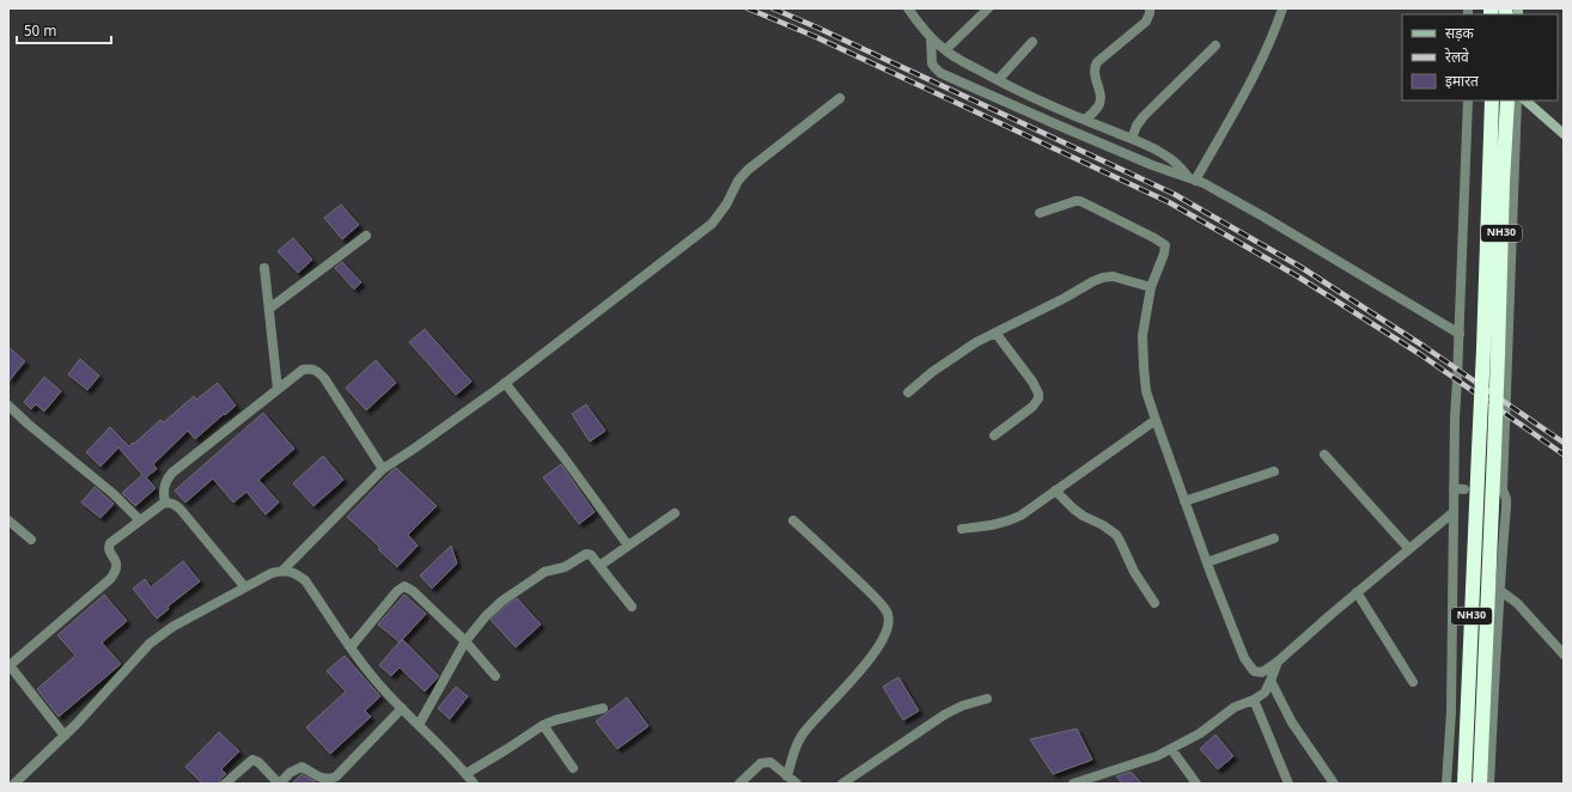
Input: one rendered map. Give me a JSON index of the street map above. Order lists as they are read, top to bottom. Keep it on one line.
{"streets":{"highway":["NH30"]},"legend":["सड़क","रेलवे","इमारत"],"scale_bar":"50 m"}
